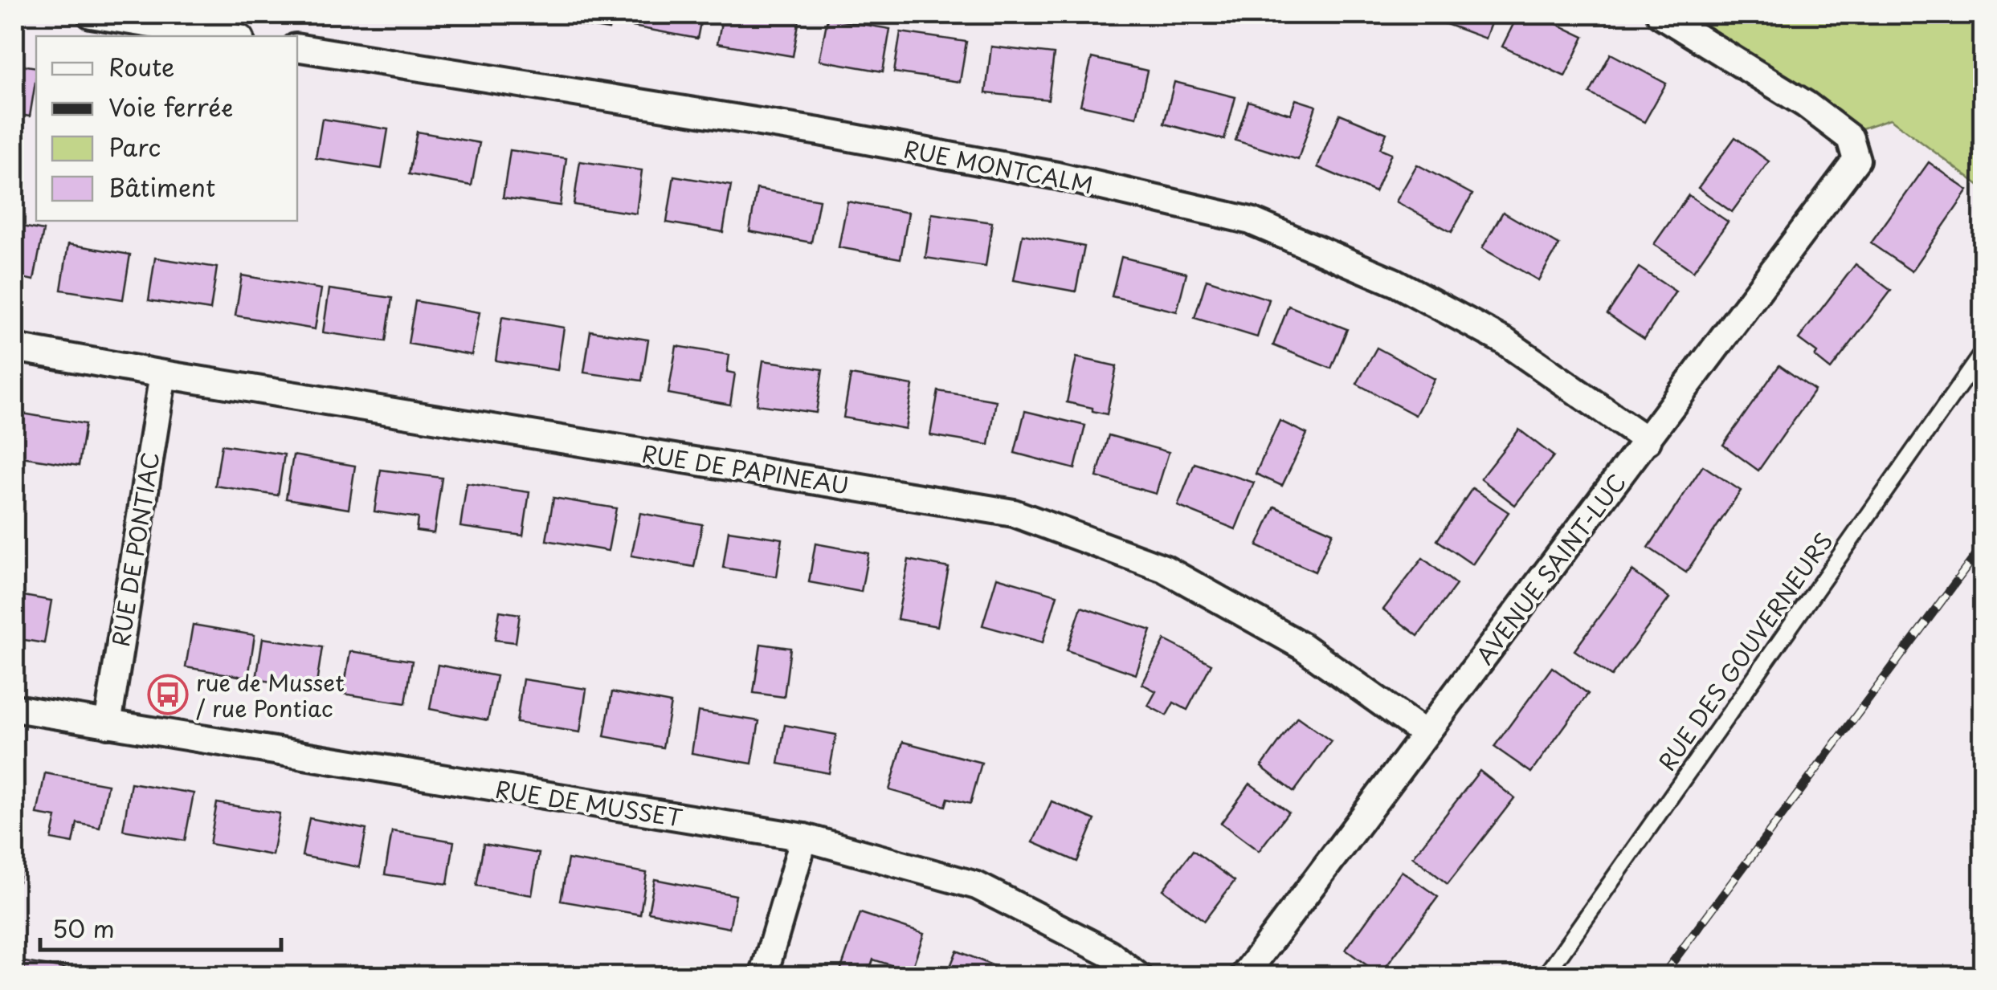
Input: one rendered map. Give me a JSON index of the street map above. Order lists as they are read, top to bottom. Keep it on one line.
{"streets":{"street":["RUE MONTCALM","RUE DE PAPINEAU","RUE DE PONTIAC","AVENUE SAINT-LUC","RUE DE MUSSET"],"lane":["RUE DES GOUVERNEURS"]},"crossings":[["RUE MONTCALM","AVENUE SAINT-LUC"],["RUE DE PAPINEAU","RUE DE PONTIAC"],["RUE DE PAPINEAU","AVENUE SAINT-LUC"],["RUE DE PONTIAC","RUE DE MUSSET"]],"places":{"bus stop":["rue de Musset / rue Pontiac"]},"legend":["Route","Voie ferrée","Parc","Bâtiment"],"scale_bar":"50 m"}
